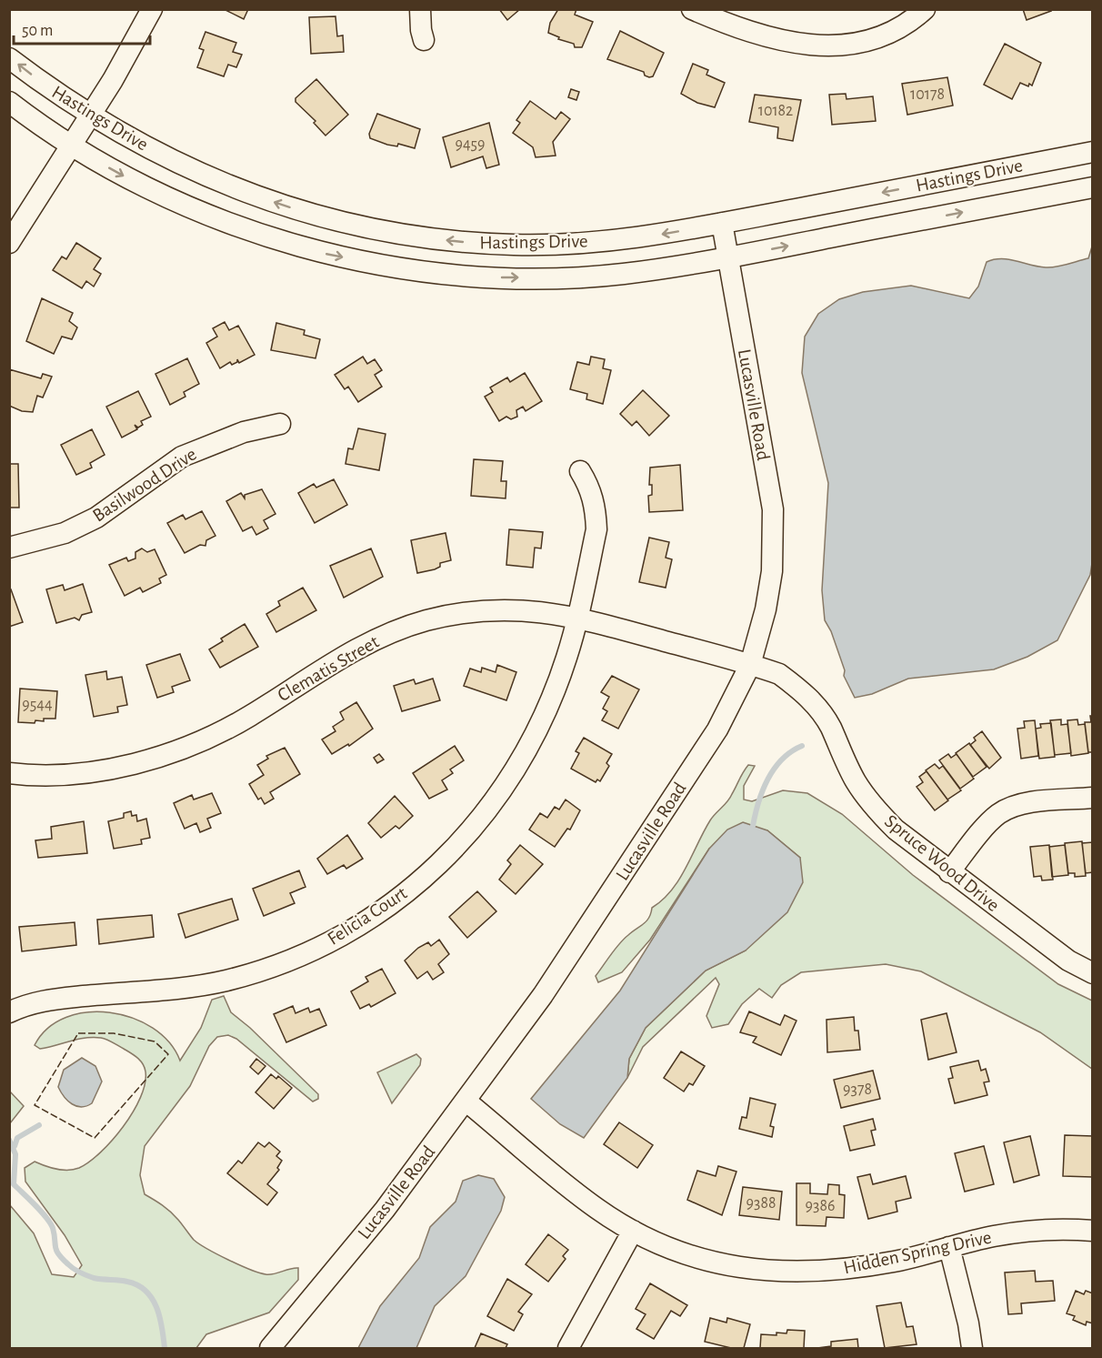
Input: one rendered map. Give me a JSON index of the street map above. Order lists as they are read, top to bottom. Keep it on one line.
{"streets":{"street":["Hastings Drive","Lucasville Road","Basilwood Drive","Clematis Street","Spruce Wood Drive","Felicia Court","Hidden Spring Drive"]},"crossings":[["Hastings Drive","Lucasville Road"],["Lucasville Road","Clematis Street"],["Lucasville Road","Spruce Wood Drive"],["Lucasville Road","Hidden Spring Drive"],["Clematis Street","Spruce Wood Drive"],["Clematis Street","Felicia Court"]],"house_numbers":["10178","10182","9459","9544","9378","9388","9386"],"scale_bar":"50 m"}
